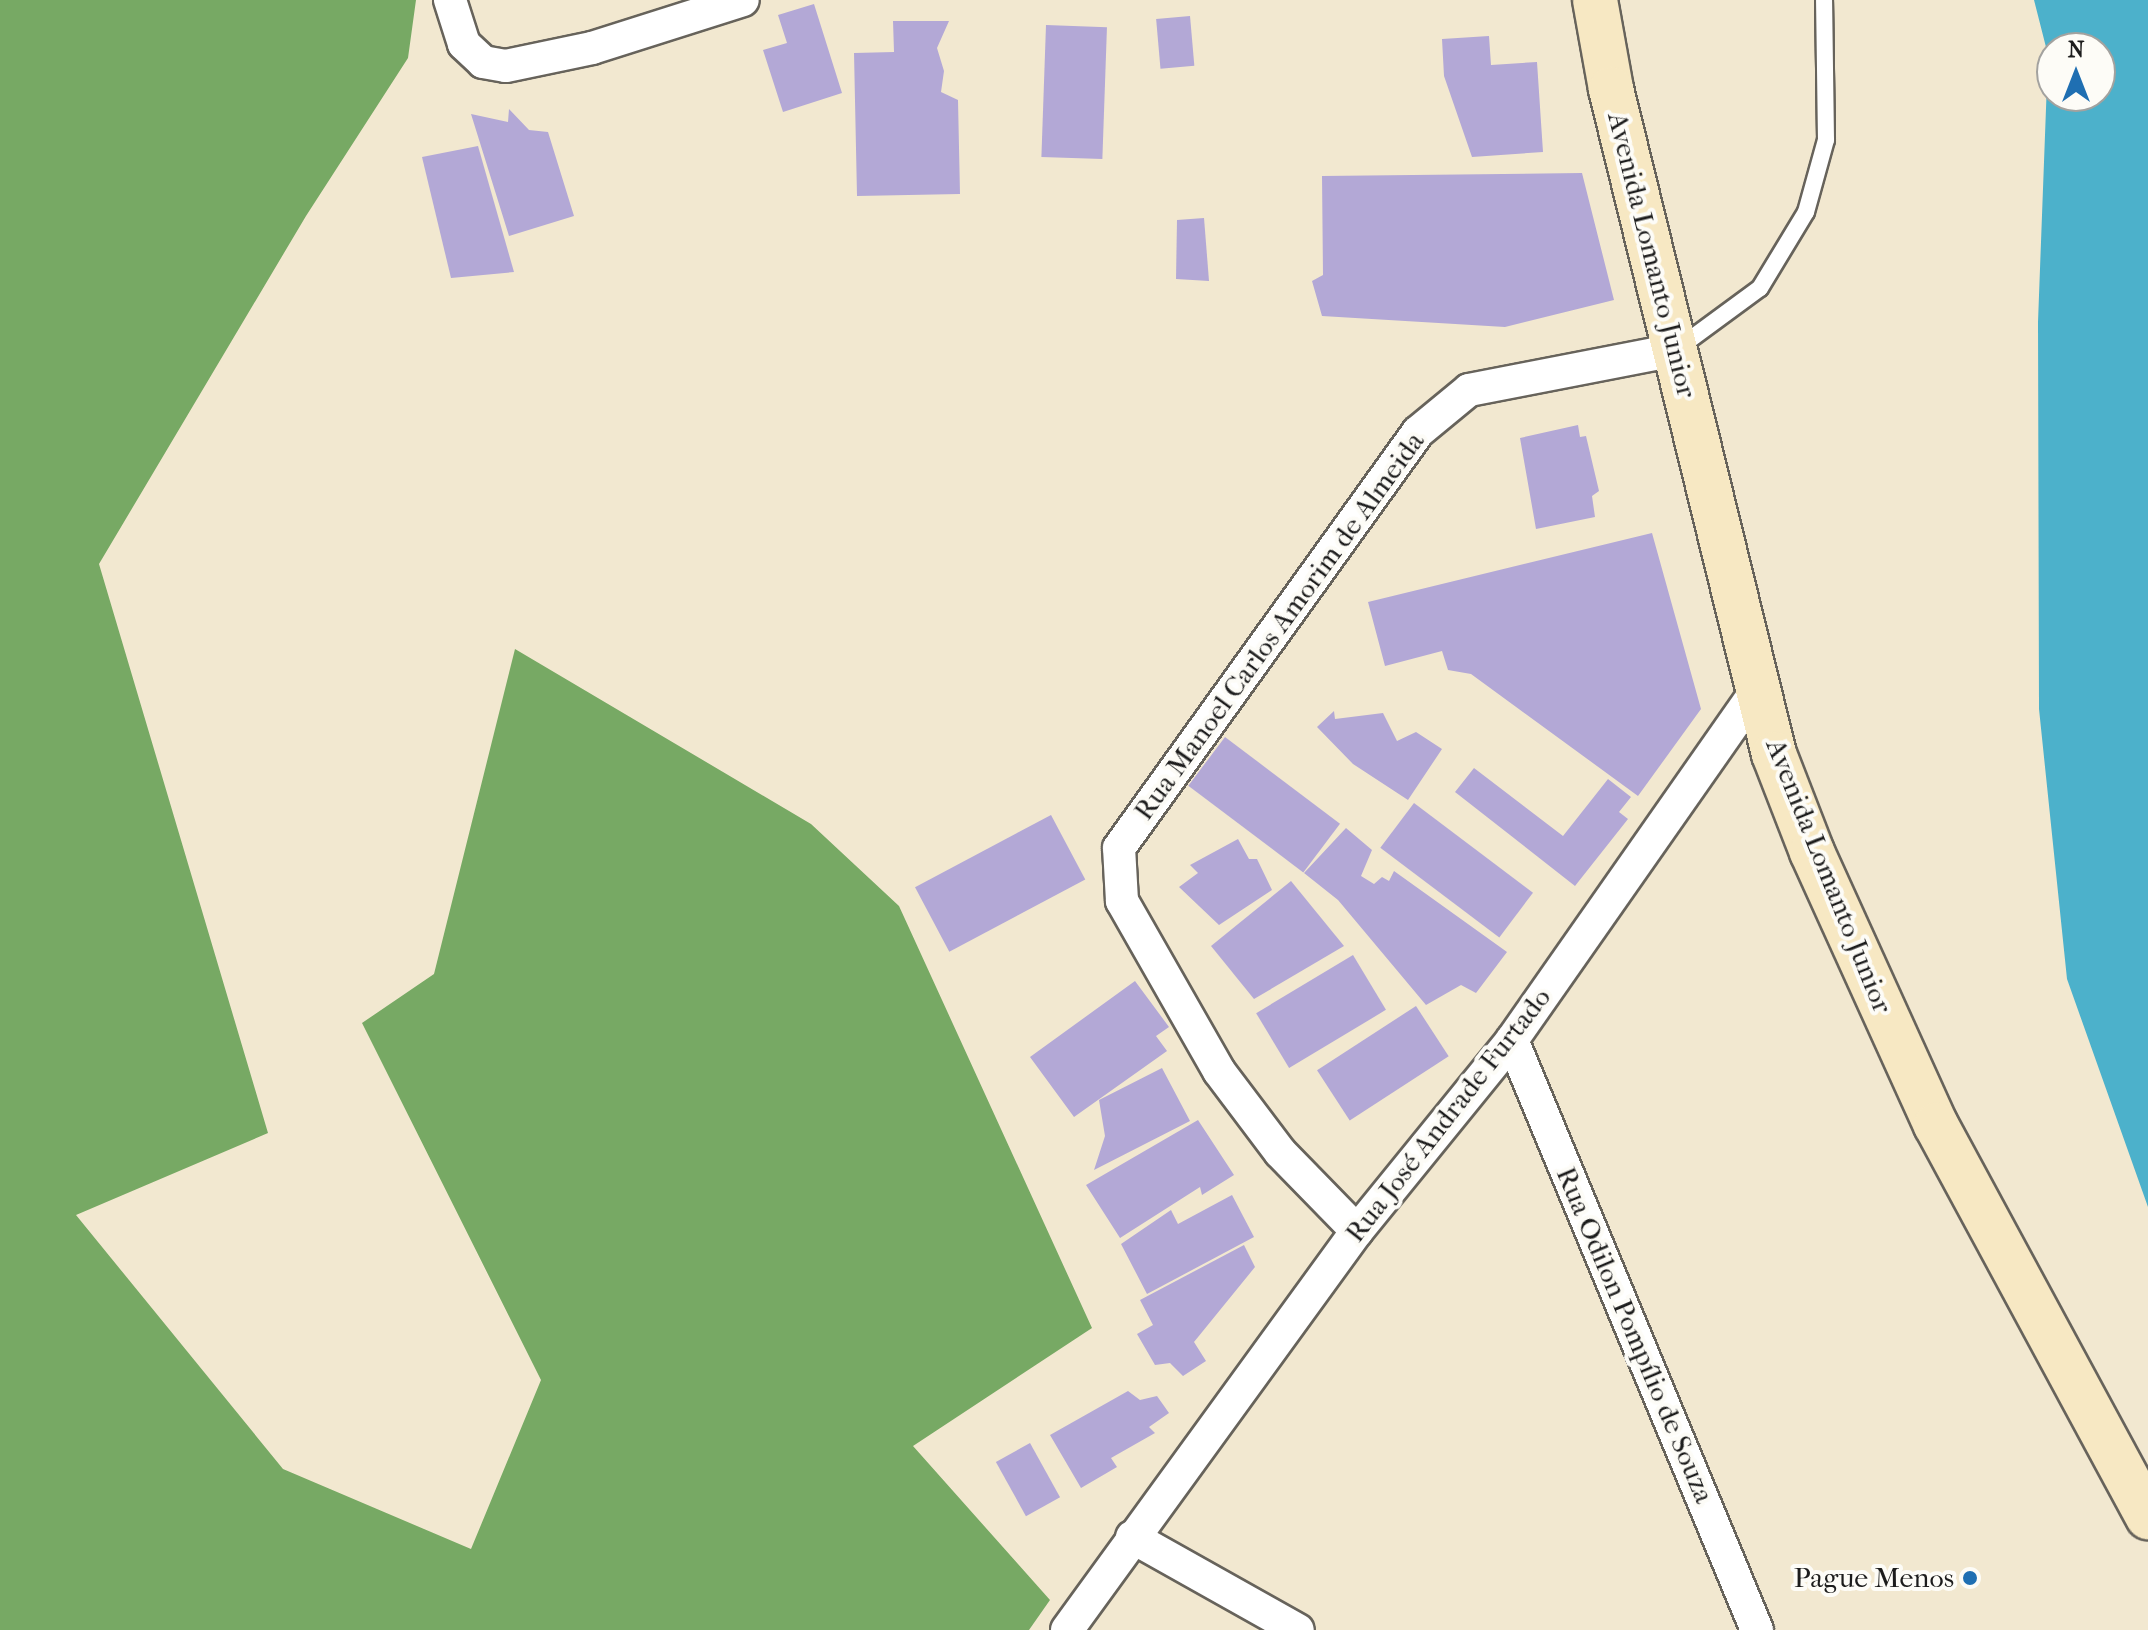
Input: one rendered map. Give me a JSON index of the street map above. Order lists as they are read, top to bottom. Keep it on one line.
{"streets":{"main road":["Avenida Lomanto Junior"],"street":["Rua Manoel Carlos Amorim de Almeida","Rua José Andrade Furtado","Rua Odilon Pompílio de Souza"]},"crossings":[["Avenida Lomanto Junior","Rua Manoel Carlos Amorim de Almeida"],["Avenida Lomanto Junior","Rua José Andrade Furtado"],["Rua Manoel Carlos Amorim de Almeida","Rua José Andrade Furtado"],["Rua José Andrade Furtado","Rua Odilon Pompílio de Souza"]],"places":["Pague Menos"],"north":"top"}
